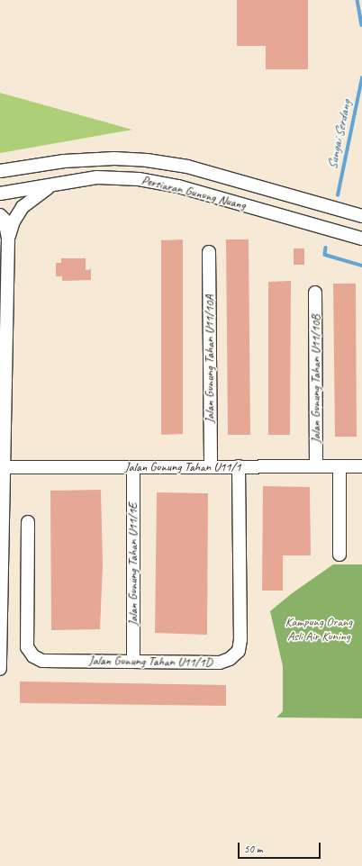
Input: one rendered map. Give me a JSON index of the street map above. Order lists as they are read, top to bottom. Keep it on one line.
{"streets":{"street":["Persiaran Gunung Nuang","Jalan Gunung Tahan U11/10A","Jalan Gunung Tahan U11/10B","Jalan Gunung Tahan U11/1","Jalan Gunung Tahan U11/1E","Jalan Gunung Tahan U11/1D"]},"crossings":[["Jalan Gunung Tahan U11/10A","Jalan Gunung Tahan U11/1"],["Jalan Gunung Tahan U11/10B","Jalan Gunung Tahan U11/1"],["Jalan Gunung Tahan U11/1","Jalan Gunung Tahan U11/1E"],["Jalan Gunung Tahan U11/1","Jalan Gunung Tahan U11/1D"],["Jalan Gunung Tahan U11/1E","Jalan Gunung Tahan U11/1D"]],"water":["Sungai Serdang"],"parks":["Kampung Orang Asli Air Kuning"],"scale_bar":"50 m"}
